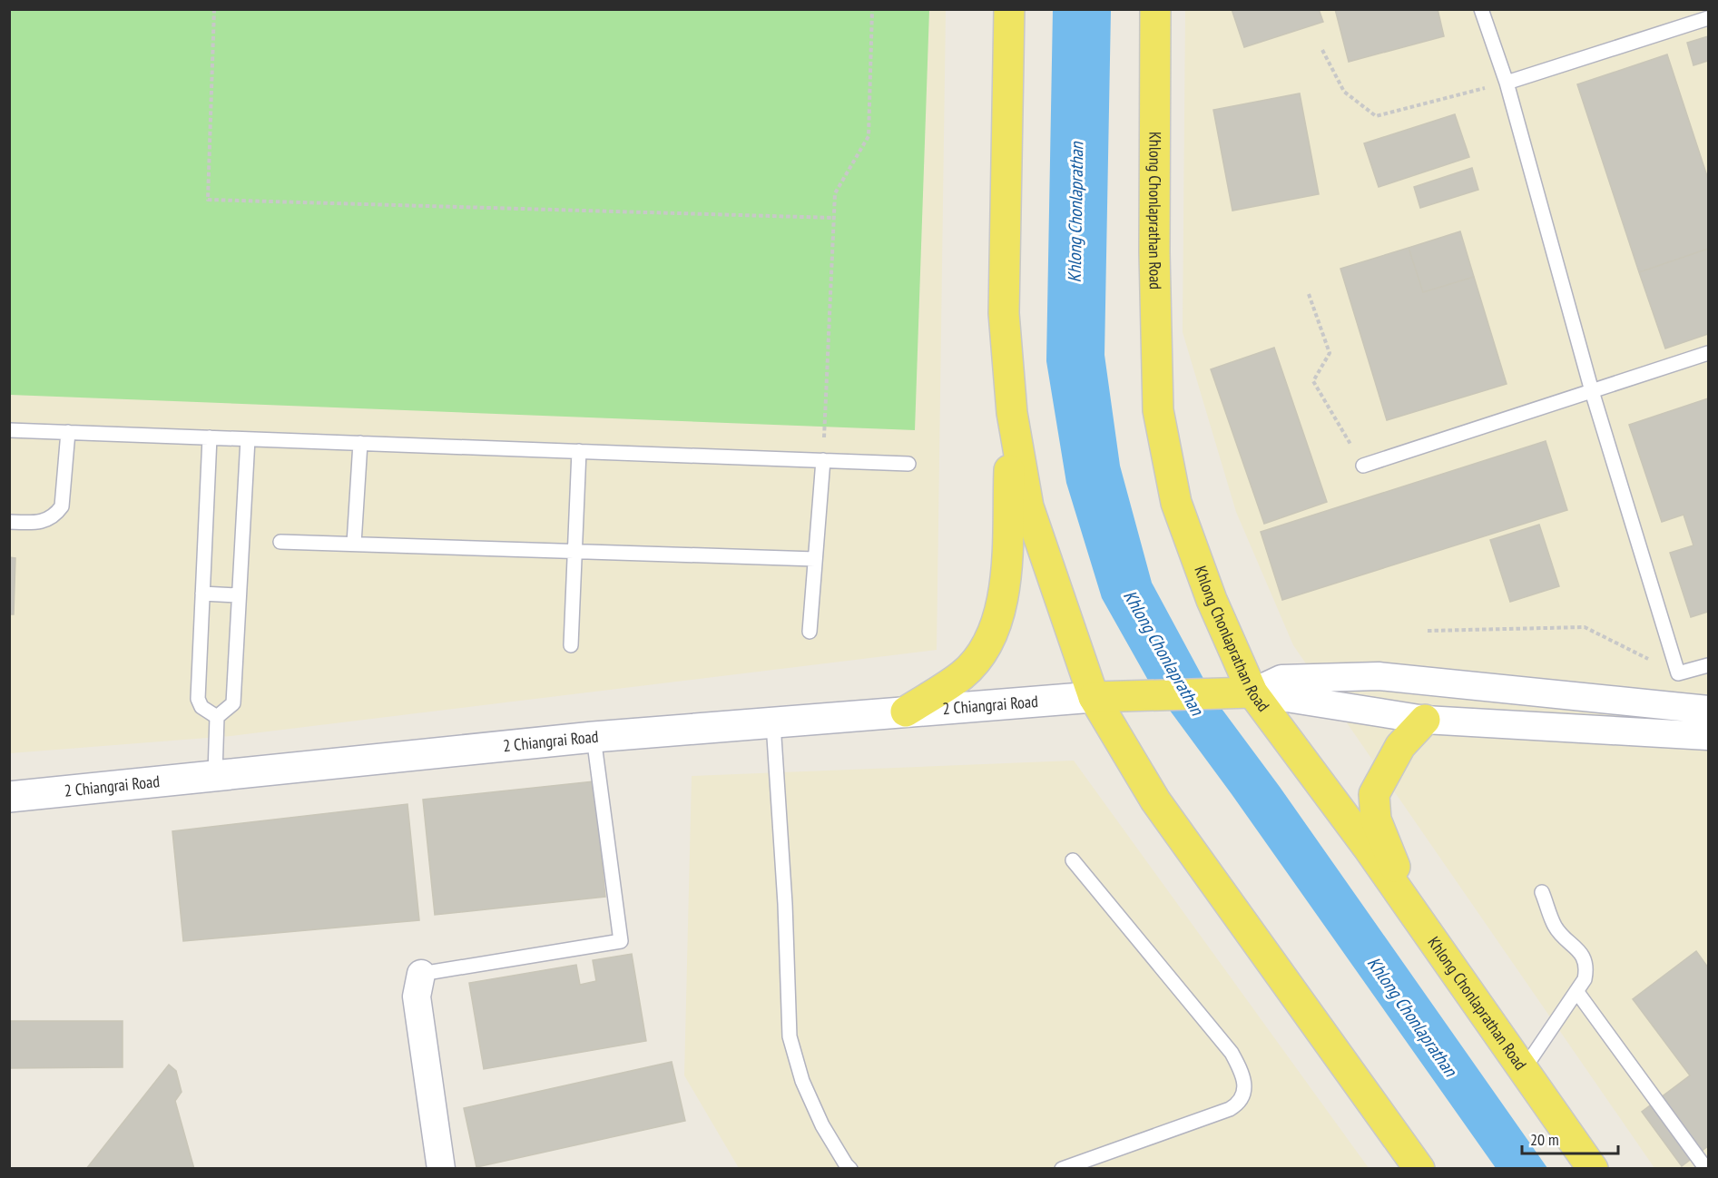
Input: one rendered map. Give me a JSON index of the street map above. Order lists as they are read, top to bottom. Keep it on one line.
{"streets":{"main road":["Khlong Chonlaprathan Road"],"street":["2 Chiangrai Road"]},"water":["Khlong Chonlaprathan"],"scale_bar":"20 m"}
